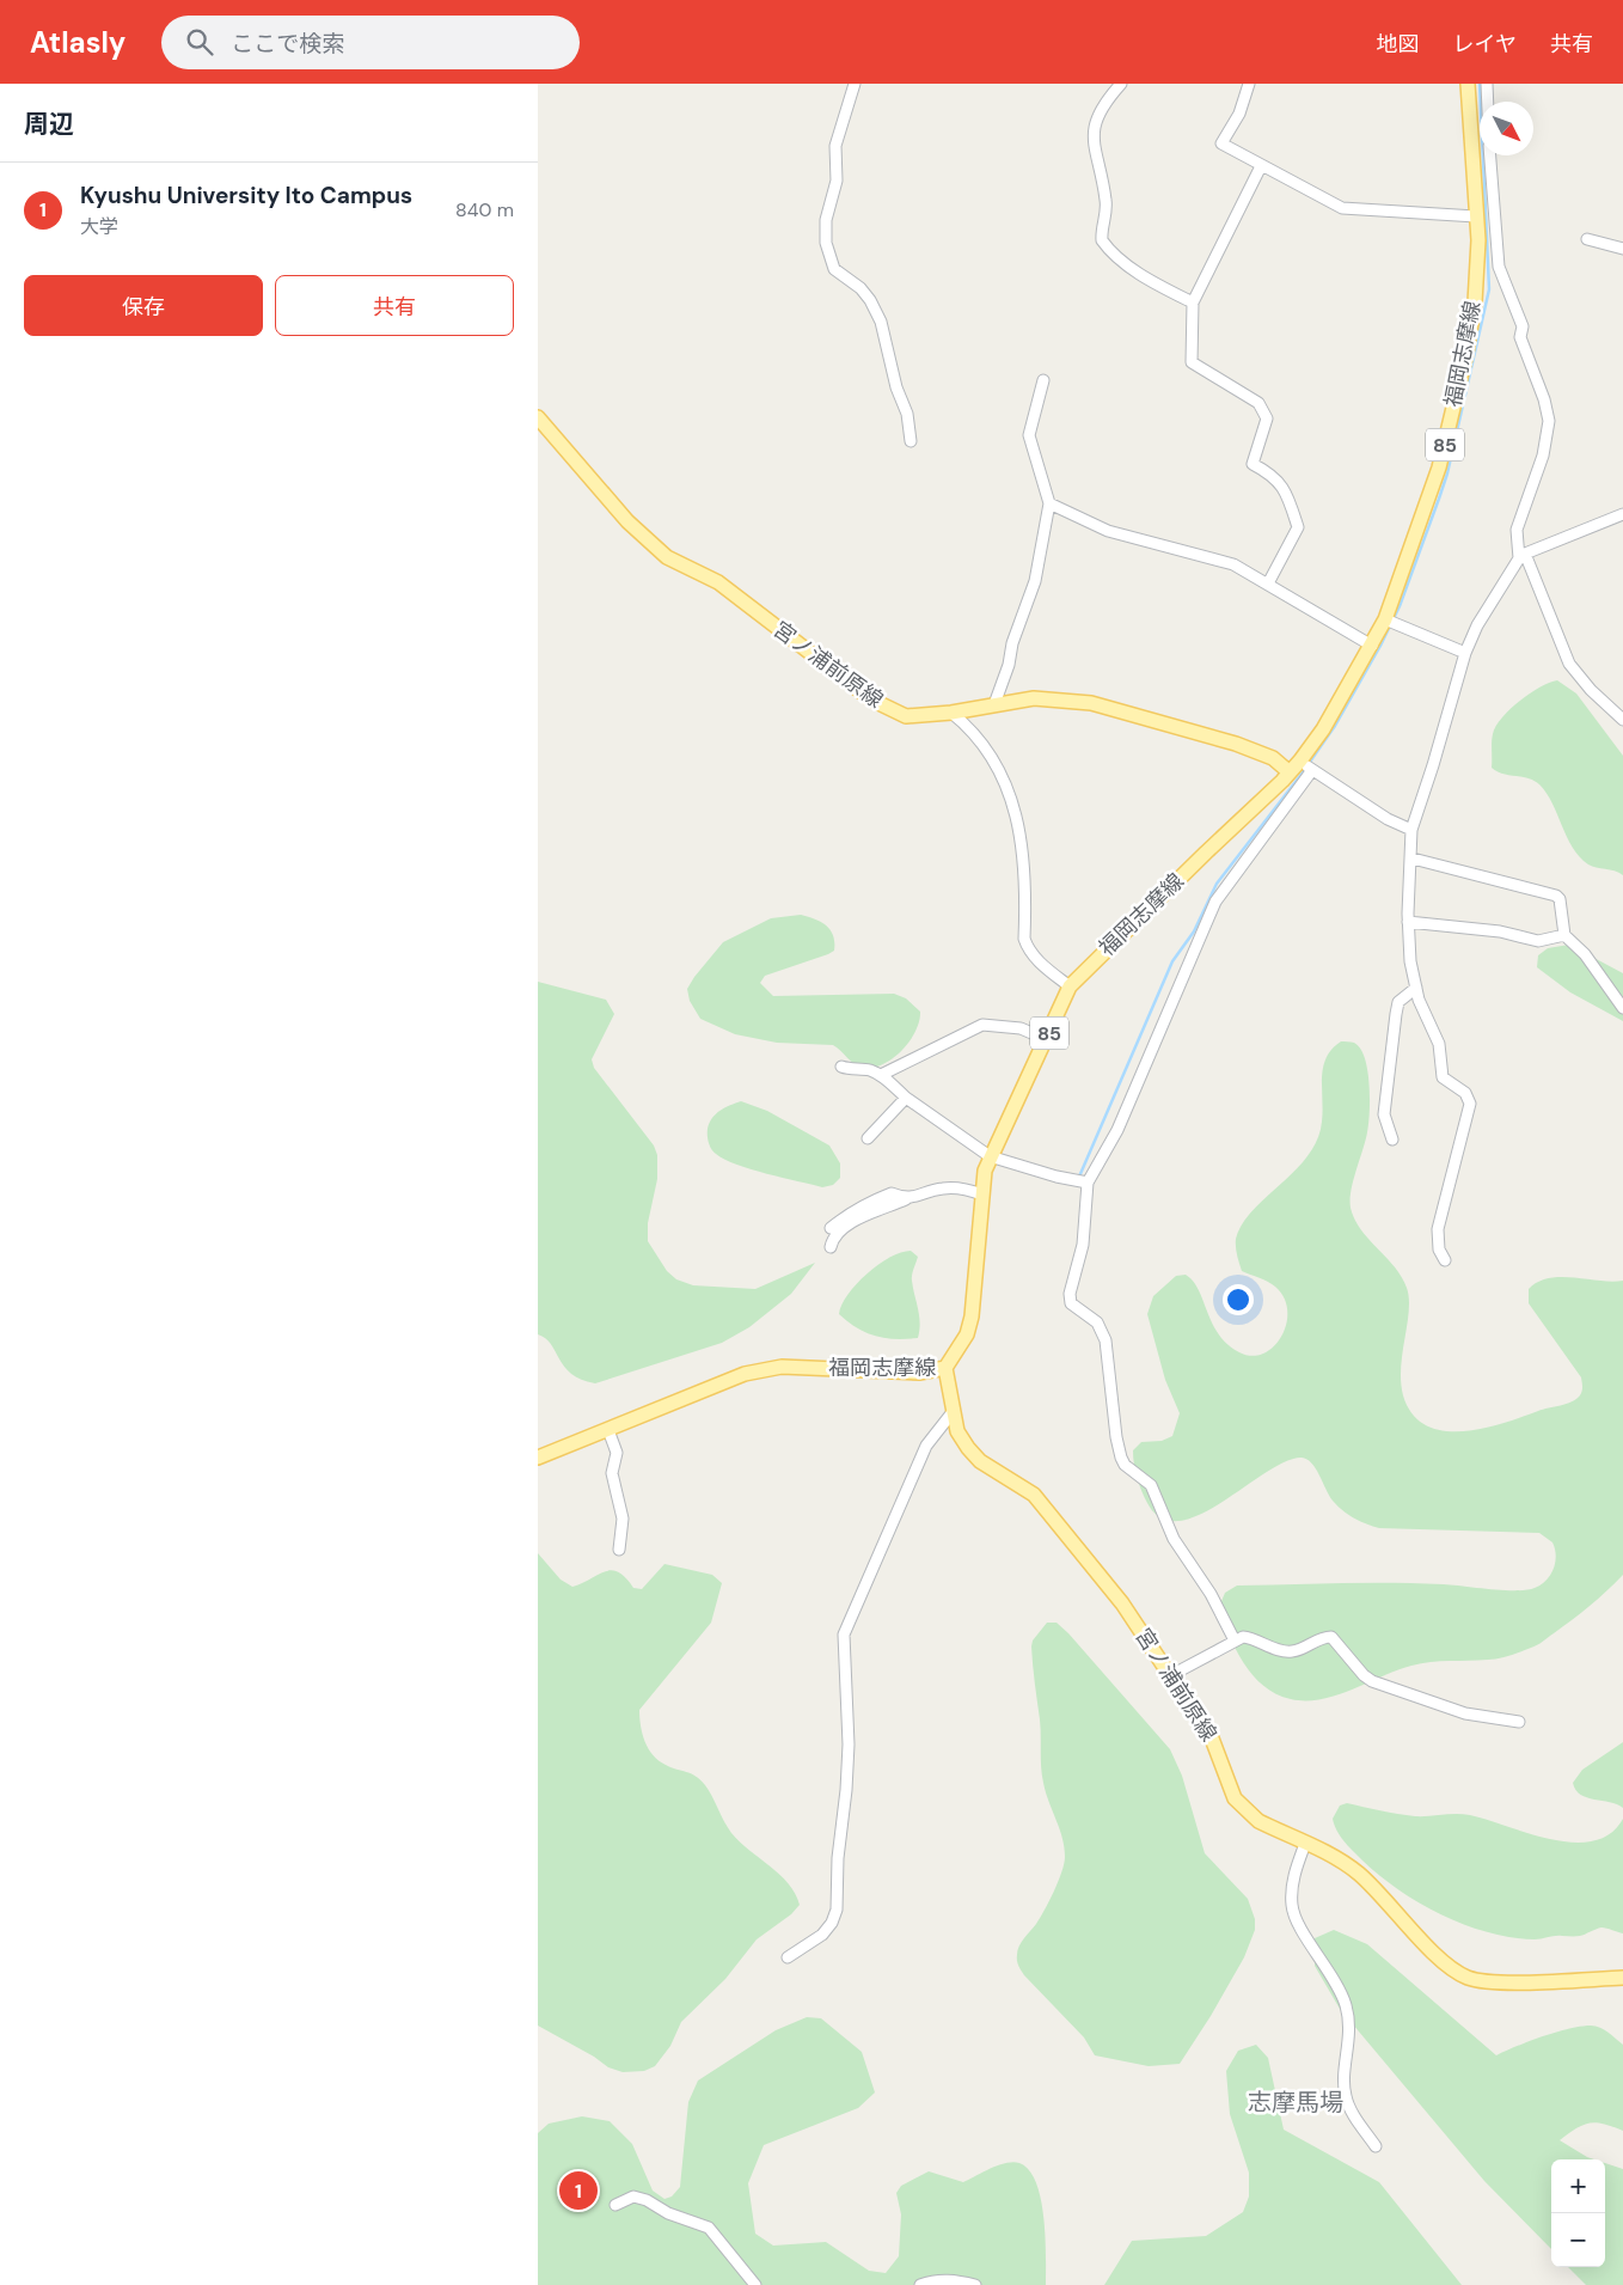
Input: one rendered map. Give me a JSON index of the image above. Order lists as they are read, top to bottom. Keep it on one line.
{"streets":{"main road":["福岡志摩線","85","宮ノ浦前原線"]},"crossings":[["福岡志摩線","宮ノ浦前原線"]],"districts":["志摩馬場"],"north":"bottom right","page":{"header":"Atlasly","search":"ここで検索","nav":["地図","レイヤ","共有"],"heading":"周辺","list":[{"mark":"1","name":"Kyushu University Ito Campus","note":"大学","value":"840 m"}],"buttons":["保存","共有"],"map_buttons":["+","−"],"pins":"1"}}
